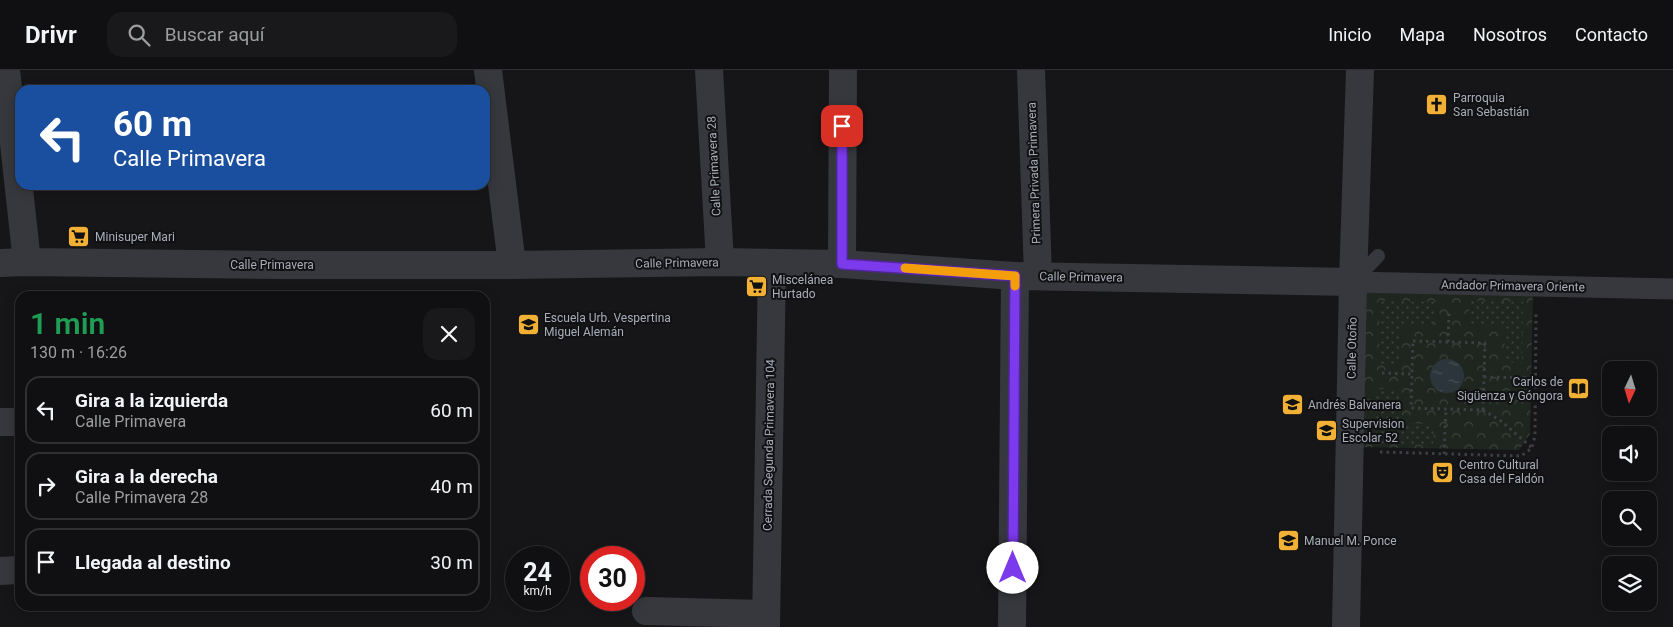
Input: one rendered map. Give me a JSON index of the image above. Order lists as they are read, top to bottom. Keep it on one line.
{"streets":{"street":["Calle Primavera 28","Primera Privada Primavera","Calle Primavera","Andador Primavera Oriente","Calle Otoño","Cerrada Segunda Primavera 104"]},"crossings":[["Calle Primavera 28","Calle Primavera"],["Primera Privada Primavera","Calle Primavera"],["Calle Primavera","Andador Primavera Oriente"],["Calle Primavera","Calle Otoño"],["Calle Primavera","Cerrada Segunda Primavera 104"],["Andador Primavera Oriente","Calle Otoño"]],"places":{"church":["Parroquia San Sebastián"],"supermarket":["Minisuper Mari","Miscelánea Hurtado"],"school or university":["Escuela Urb. Vespertina Miguel Alemán","Andrés Balvanera","Supervision Escolar 52","Manuel M. Ponce"],"library":["Carlos de Sigüenza y Góngora"],"theatre":["Centro Cultural Casa del Faldón"]},"north":"bottom","page":{"header":"Drivr","search":"Buscar aquí","nav":["Inicio","Mapa","Nosotros","Contacto"],"turn":["60 m","Calle Primavera"],"heading":["1 min","130 m · 16:26"],"list":[{"name":"Gira a la izquierda","note":"Calle Primavera","value":"60 m"},{"name":"Gira a la derecha","note":"Calle Primavera 28","value":"40 m"},{"name":"Llegada al destino","value":"30 m"}],"speed":"24 km/h","limit":"30"}}
